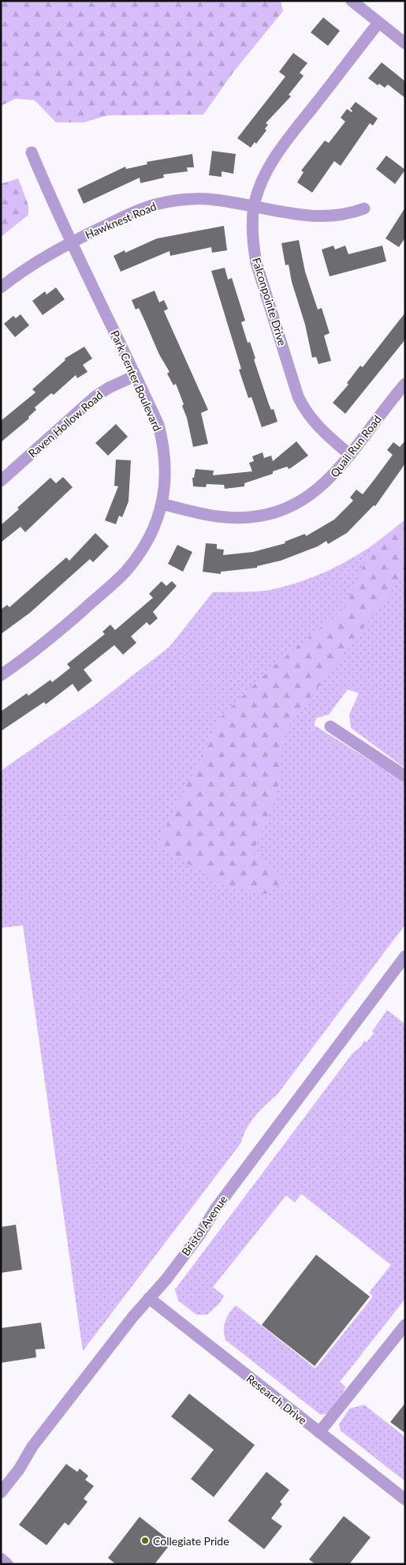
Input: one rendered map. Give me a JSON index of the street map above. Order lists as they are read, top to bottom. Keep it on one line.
{"streets":{"street":["Hawknest Road","Falconpointe Drive","Park Center Boulevard","Raven Hollow Road","Quail Run Road","Bristol Avenue","Research Drive"]},"crossings":[["Hawknest Road","Falconpointe Drive"],["Hawknest Road","Park Center Boulevard"],["Falconpointe Drive","Quail Run Road"],["Park Center Boulevard","Raven Hollow Road"],["Park Center Boulevard","Quail Run Road"],["Bristol Avenue","Research Drive"]],"places":["Collegiate Pride"]}
